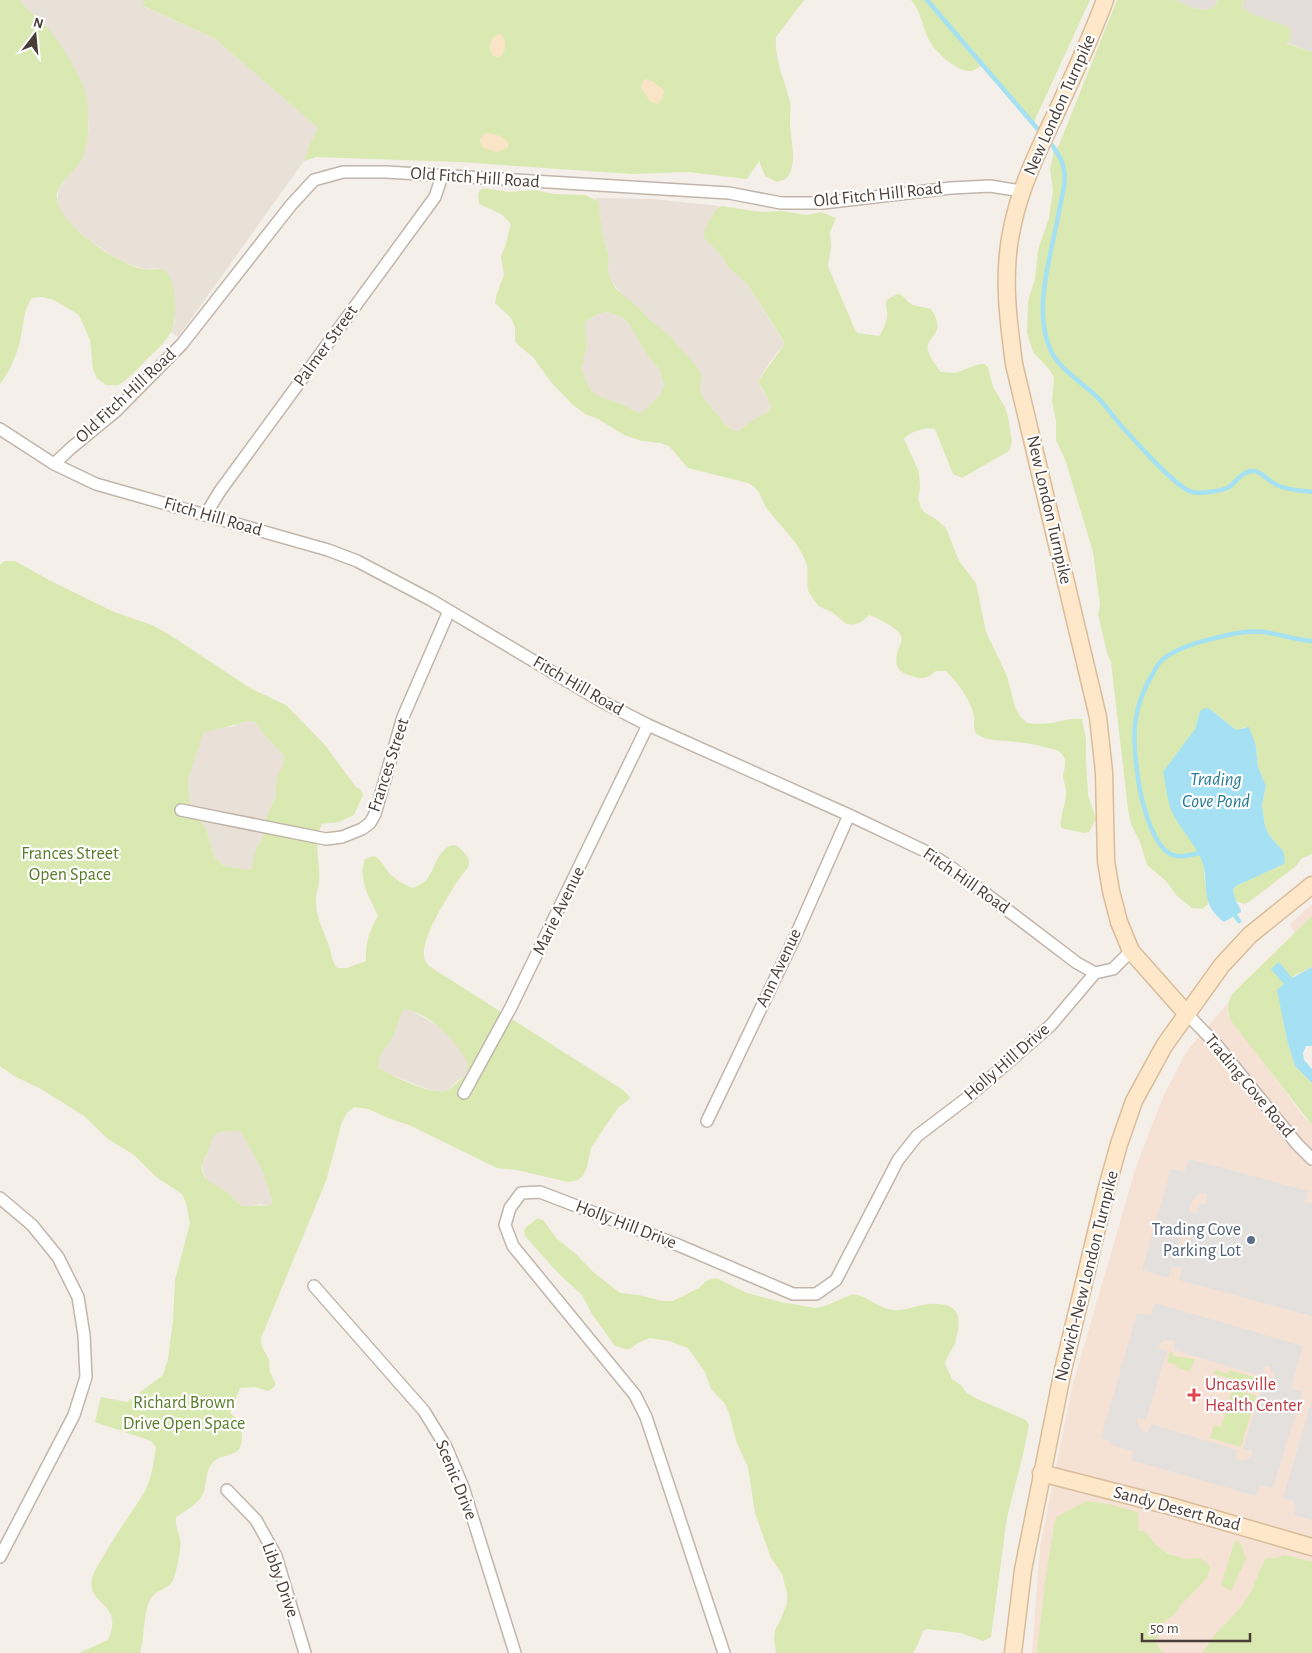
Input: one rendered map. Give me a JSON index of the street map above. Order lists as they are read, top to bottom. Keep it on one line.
{"streets":{"main road":["New London Turnpike","Norwich-New London Turnpike","Sandy Desert Road"],"street":["Old Fitch Hill Road","Palmer Street","Fitch Hill Road","Frances Street","Marie Avenue","Ann Avenue","Holly Hill Drive","Trading Cove Road","Scenic Drive","Libby Drive"]},"crossings":[["New London Turnpike","Old Fitch Hill Road"],["New London Turnpike","Trading Cove Road"],["New London Turnpike","Norwich-New London Turnpike"],["Old Fitch Hill Road","Palmer Street"],["Old Fitch Hill Road","Fitch Hill Road"],["Palmer Street","Fitch Hill Road"],["Fitch Hill Road","Frances Street"],["Fitch Hill Road","Marie Avenue"],["Fitch Hill Road","Ann Avenue"],["Fitch Hill Road","Holly Hill Drive"],["Trading Cove Road","Norwich-New London Turnpike"],["Norwich-New London Turnpike","Sandy Desert Road"]],"water":["Trading Cove Pond"],"parks":["Frances Street Open Space","Richard Brown Drive Open Space"],"places":{"other":["Trading Cove Parking Lot"],"health":["Uncasville Health Center"]},"scale_bar":"50 m","north":"top"}
